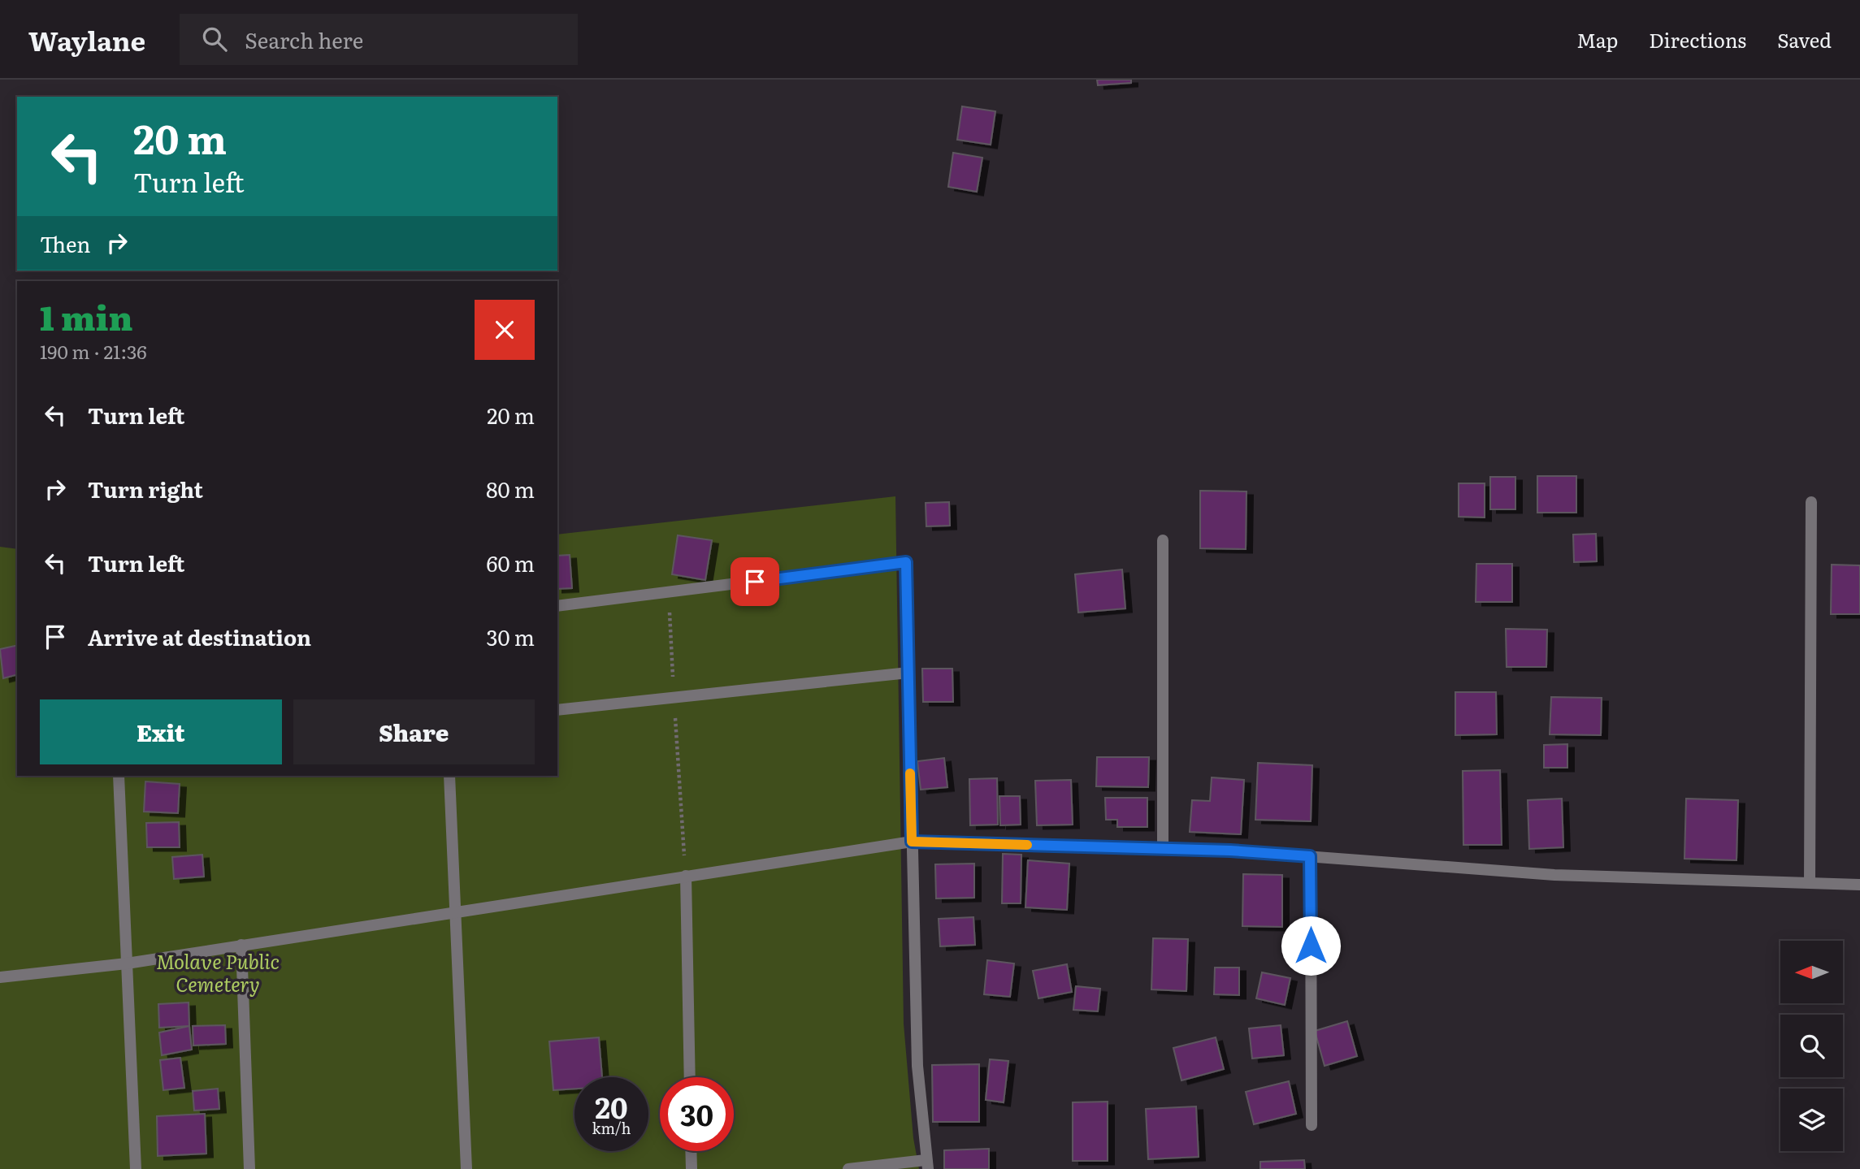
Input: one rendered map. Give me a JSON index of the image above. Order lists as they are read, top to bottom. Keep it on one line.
{"parks":["Molave Public Cemetery"],"north":"left","page":{"header":"Waylane","search":"Search here","nav":["Map","Directions","Saved"],"turn":["20 m","Turn left"],"then":"Then","heading":["1 min","190 m · 21:36"],"list":[{"name":"Turn left","value":"20 m"},{"name":"Turn right","value":"80 m"},{"name":"Turn left","value":"60 m"},{"name":"Arrive at destination","value":"30 m"}],"buttons":["Exit","Share"],"speed":"20 km/h","limit":"30"}}
